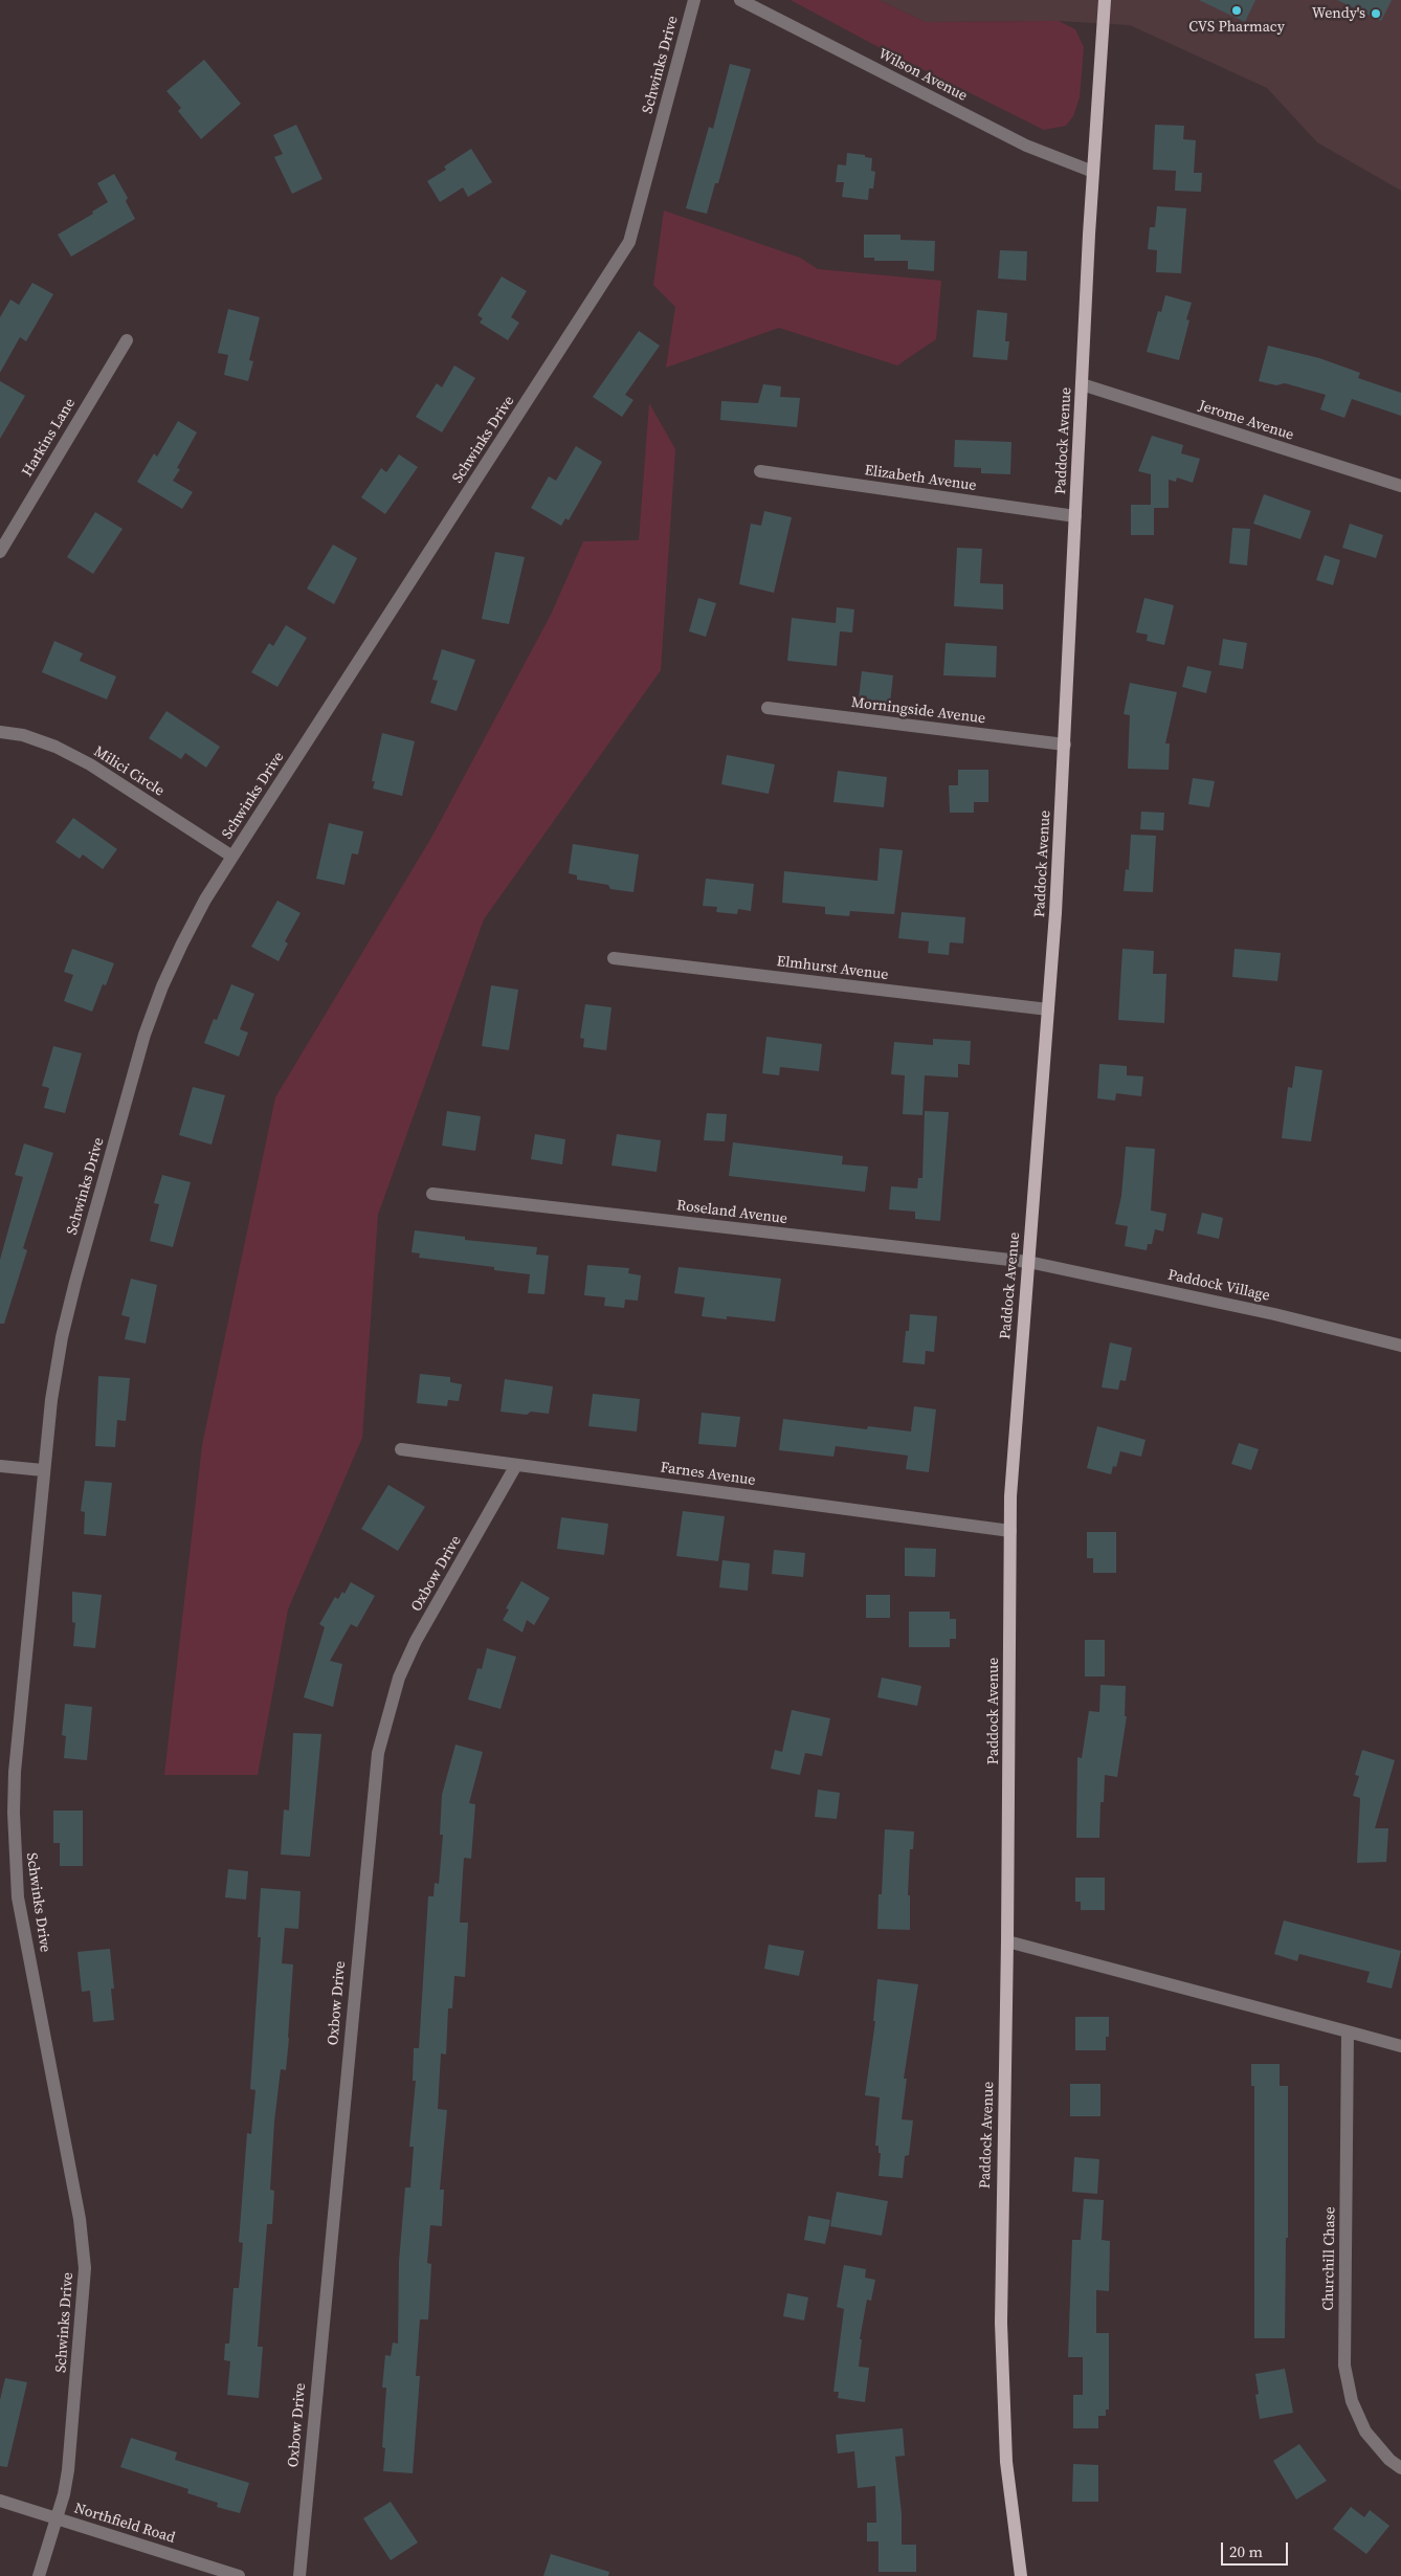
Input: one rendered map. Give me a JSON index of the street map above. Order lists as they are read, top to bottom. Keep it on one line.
{"streets":{"main road":["Paddock Avenue"],"street":["Schwinks Drive","Wilson Avenue","Jerome Avenue","Harkins Lane","Elizabeth Avenue","Morningside Avenue","Milici Circle","Elmhurst Avenue","Roseland Avenue","Paddock Village","Farnes Avenue","Oxbow Drive","Churchill Chase","Northfield Road"]},"crossings":[["Schwinks Drive","Milici Circle"],["Schwinks Drive","Northfield Road"],["Wilson Avenue","Paddock Avenue"],["Jerome Avenue","Paddock Avenue"],["Paddock Avenue","Elizabeth Avenue"],["Paddock Avenue","Morningside Avenue"],["Paddock Avenue","Elmhurst Avenue"],["Paddock Avenue","Roseland Avenue"],["Paddock Avenue","Paddock Village"],["Paddock Avenue","Farnes Avenue"],["Roseland Avenue","Paddock Village"],["Farnes Avenue","Oxbow Drive"]],"places":["CVS Pharmacy","Wendy's"],"scale_bar":"20 m"}
